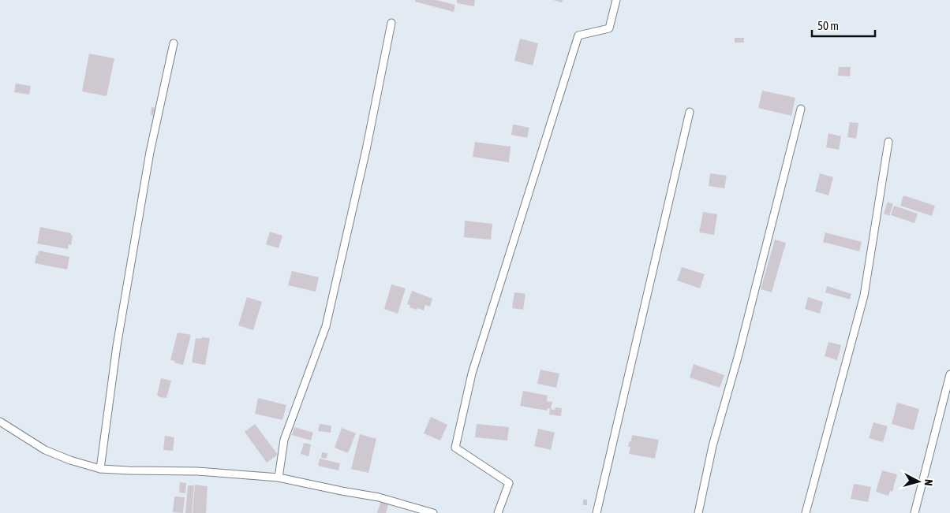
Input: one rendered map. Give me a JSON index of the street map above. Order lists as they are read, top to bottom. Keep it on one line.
{"scale_bar":"50 m","north":"right"}
